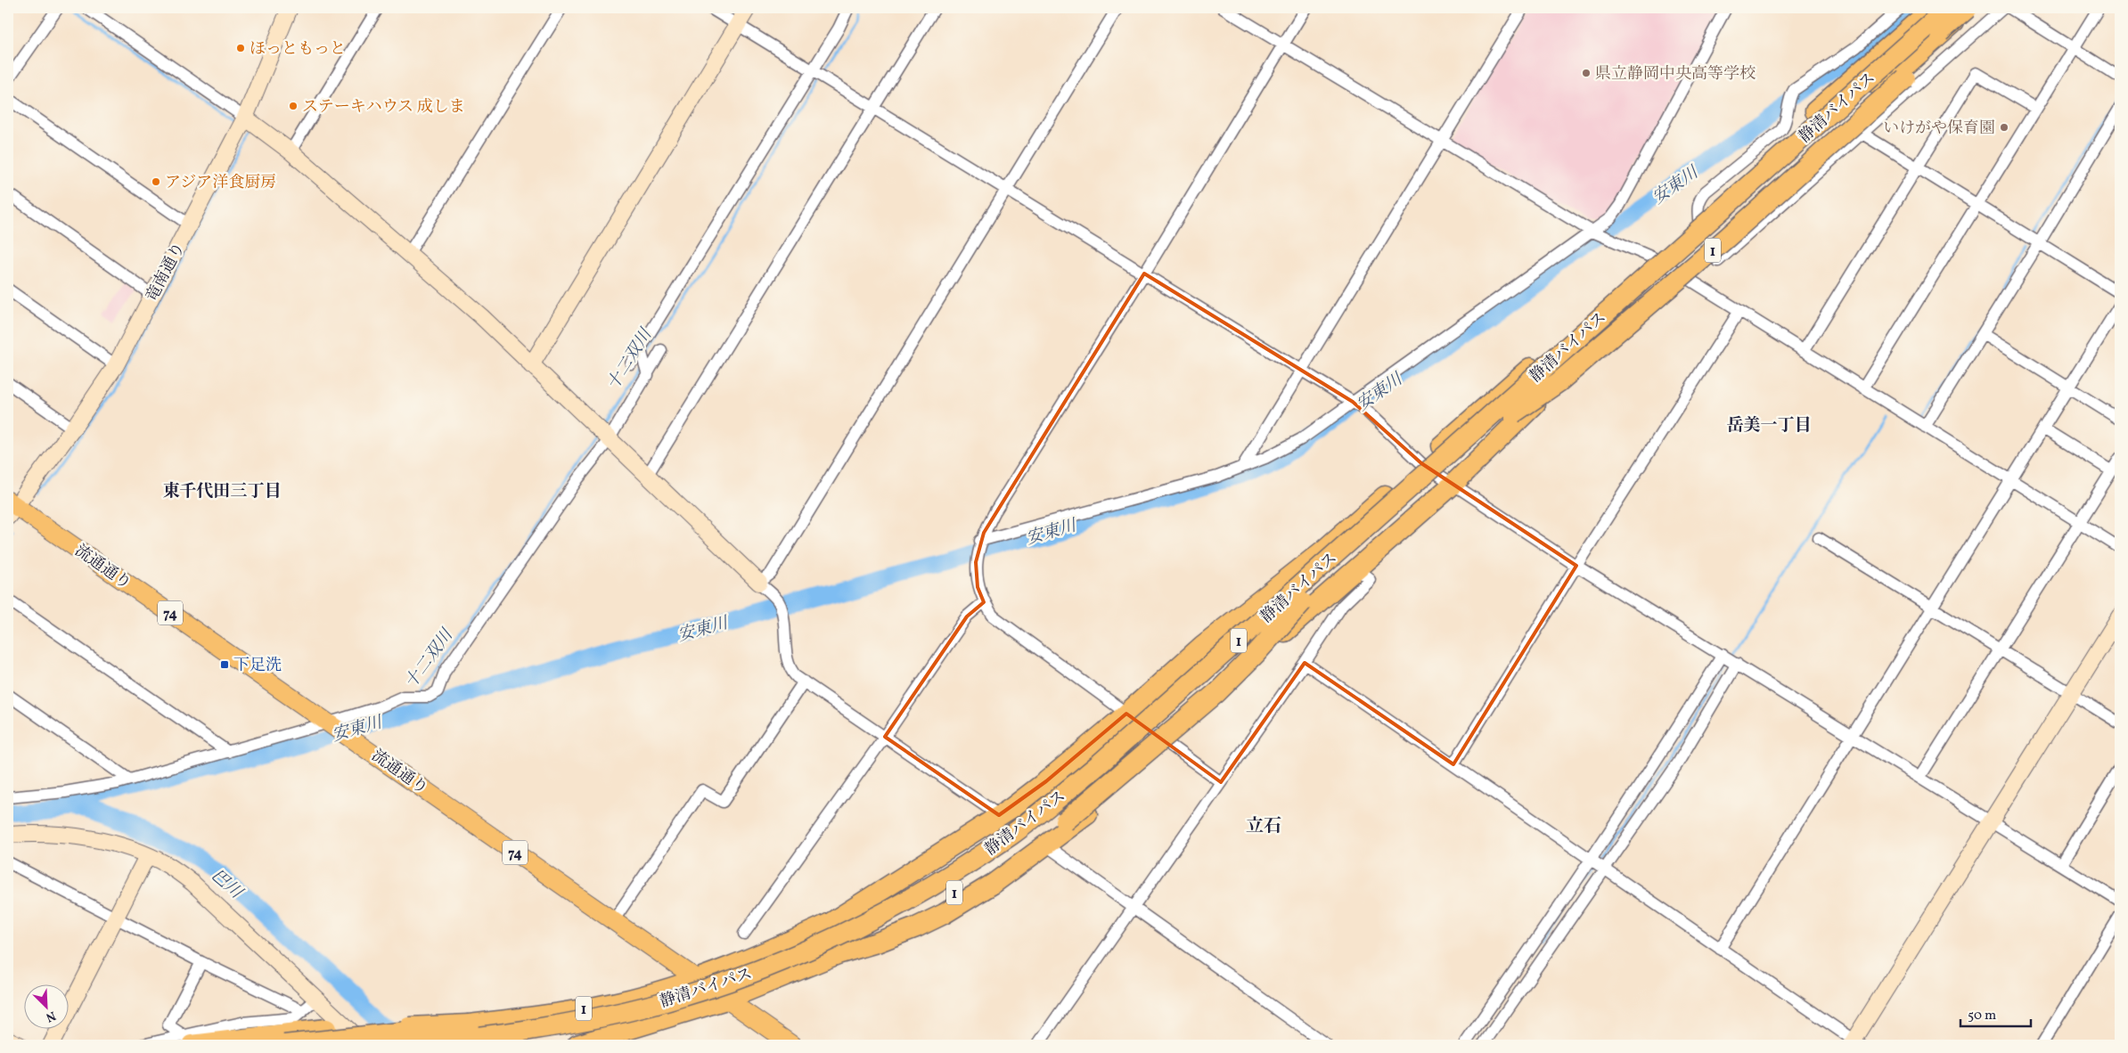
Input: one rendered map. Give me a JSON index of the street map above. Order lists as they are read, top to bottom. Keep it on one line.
{"streets":{"highway":["静清バイパス","1"],"main road":["流通通り","74"],"street":["竜南通り"]},"crossings":[["静清バイパス","1"],["1","流通通り"],["竜南通り","流通通り"]],"districts":["岳美一丁目","東千代田三丁目","立石"],"water":["安東川","十二双川","巴川"],"places":{"other":["ほっともっと","県立静岡中央高等学校","ステーキハウス 成しま","いけがや保育園","アジア洋食厨房"],"transit":["下足洗"]},"scale_bar":"50 m","north":"bottom right"}
